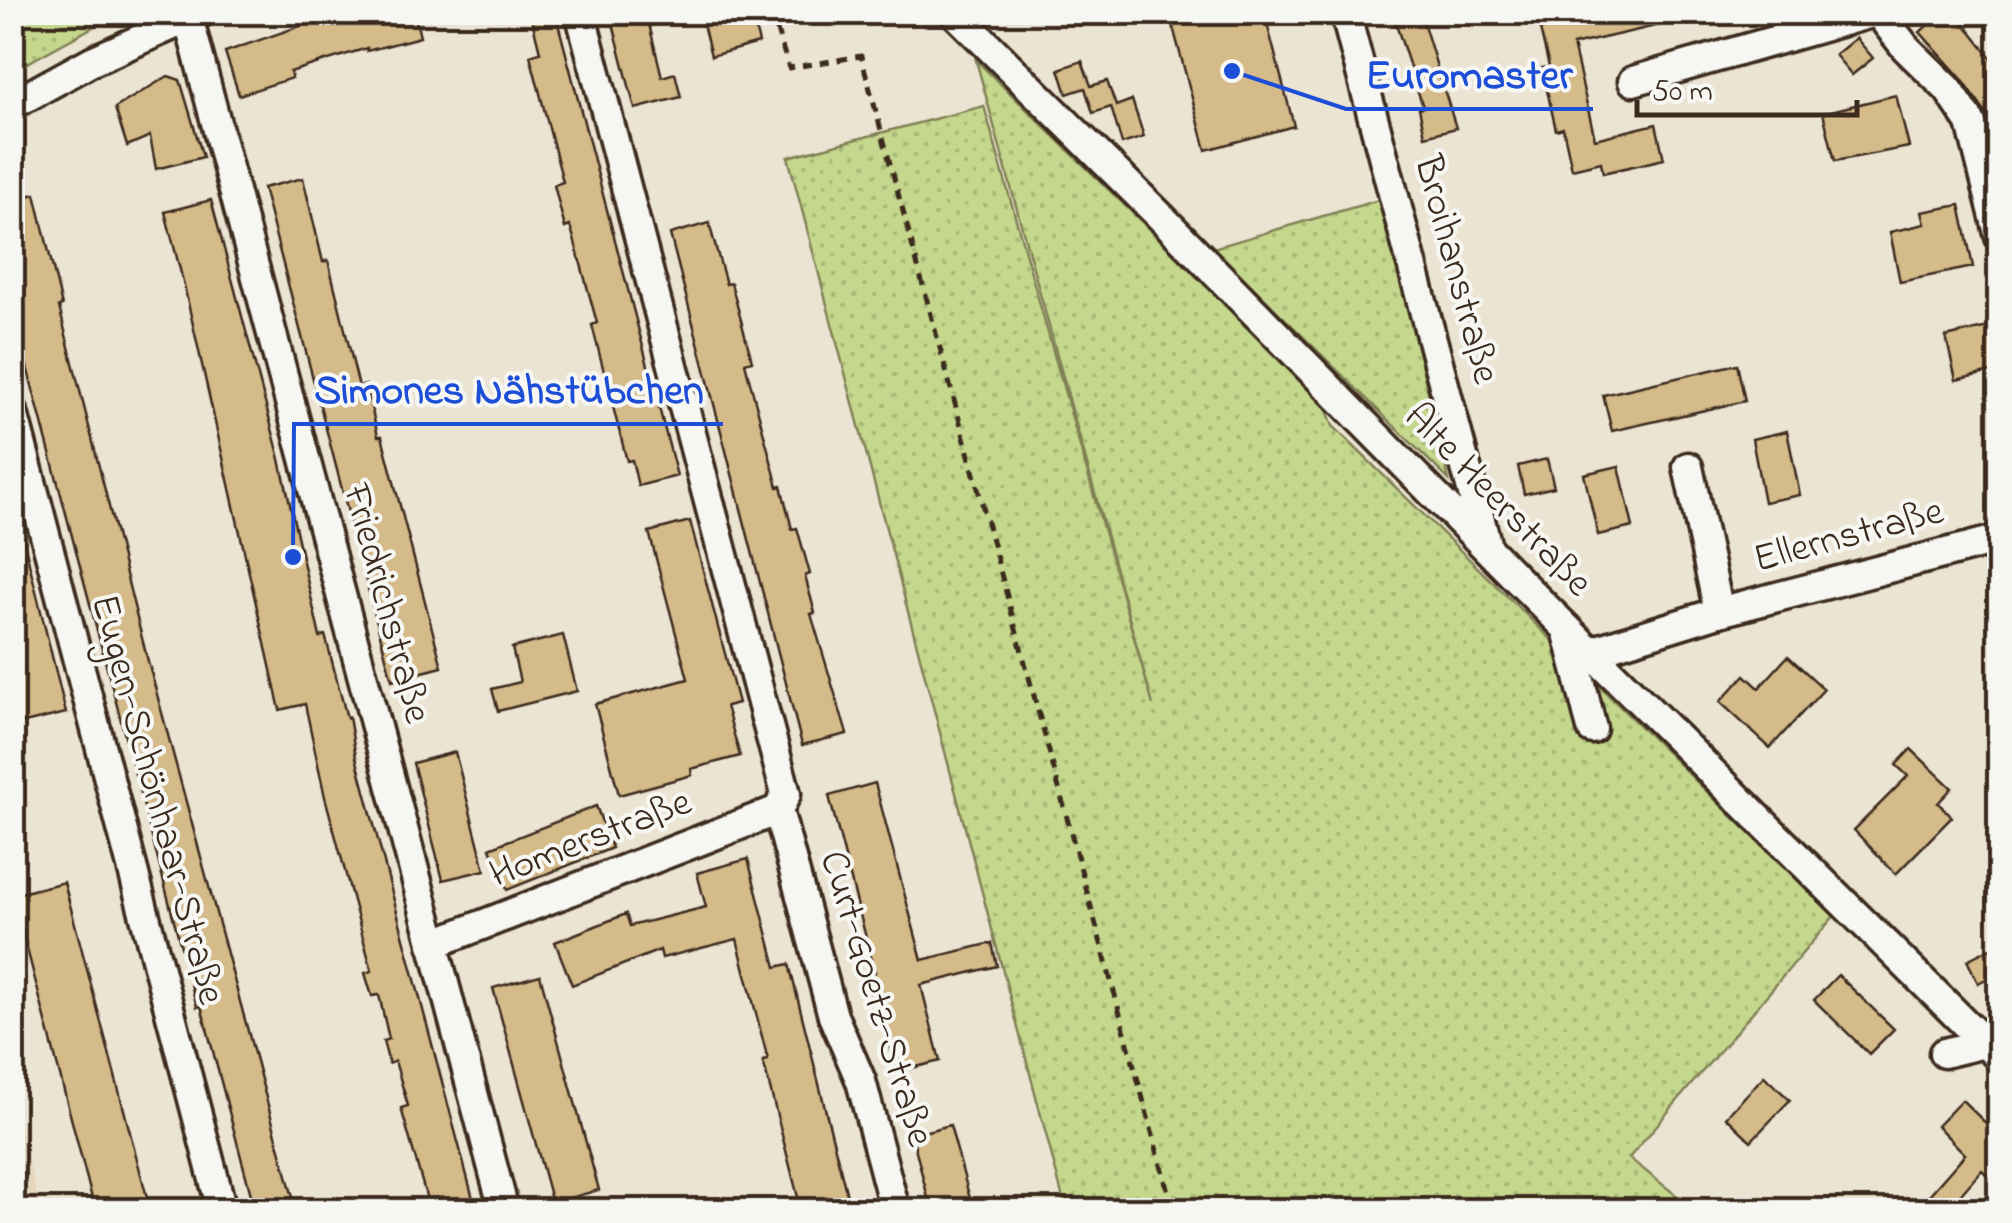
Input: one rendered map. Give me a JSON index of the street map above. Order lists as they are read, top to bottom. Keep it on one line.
{"streets":{"street":["Broihanstraße","Alte Heerstraße","Ellernstraße","Friedrichstraße","Eugen-Schönhaar-Straße","Homerstraße","Curt-Goetz-Straße"]},"crossings":[["Broihanstraße","Alte Heerstraße"],["Alte Heerstraße","Ellernstraße"],["Friedrichstraße","Homerstraße"],["Homerstraße","Curt-Goetz-Straße"]],"places":["Euromaster","Simones Nähstübchen"],"scale_bar":"50 m"}
